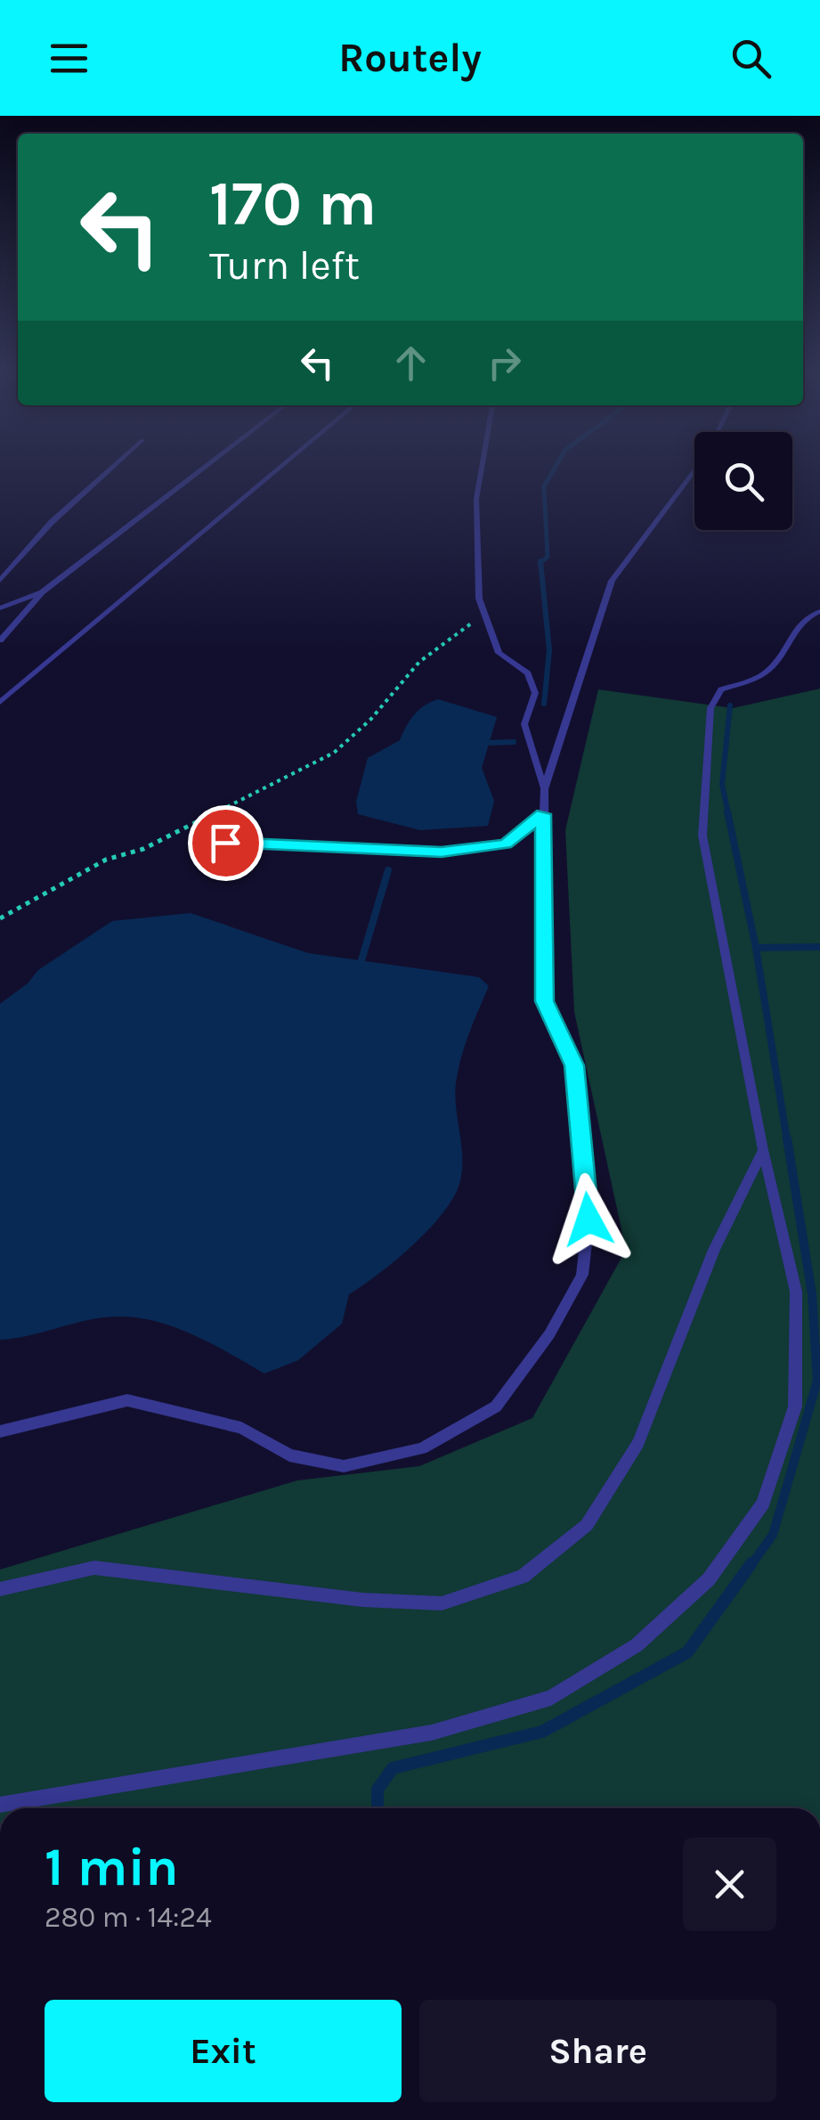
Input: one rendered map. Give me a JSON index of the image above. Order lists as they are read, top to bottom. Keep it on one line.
{"page":{"header":"Routely","turn":["170 m","Turn left"],"heading":["1 min","280 m · 14:24"],"buttons":["Exit","Share"]}}
